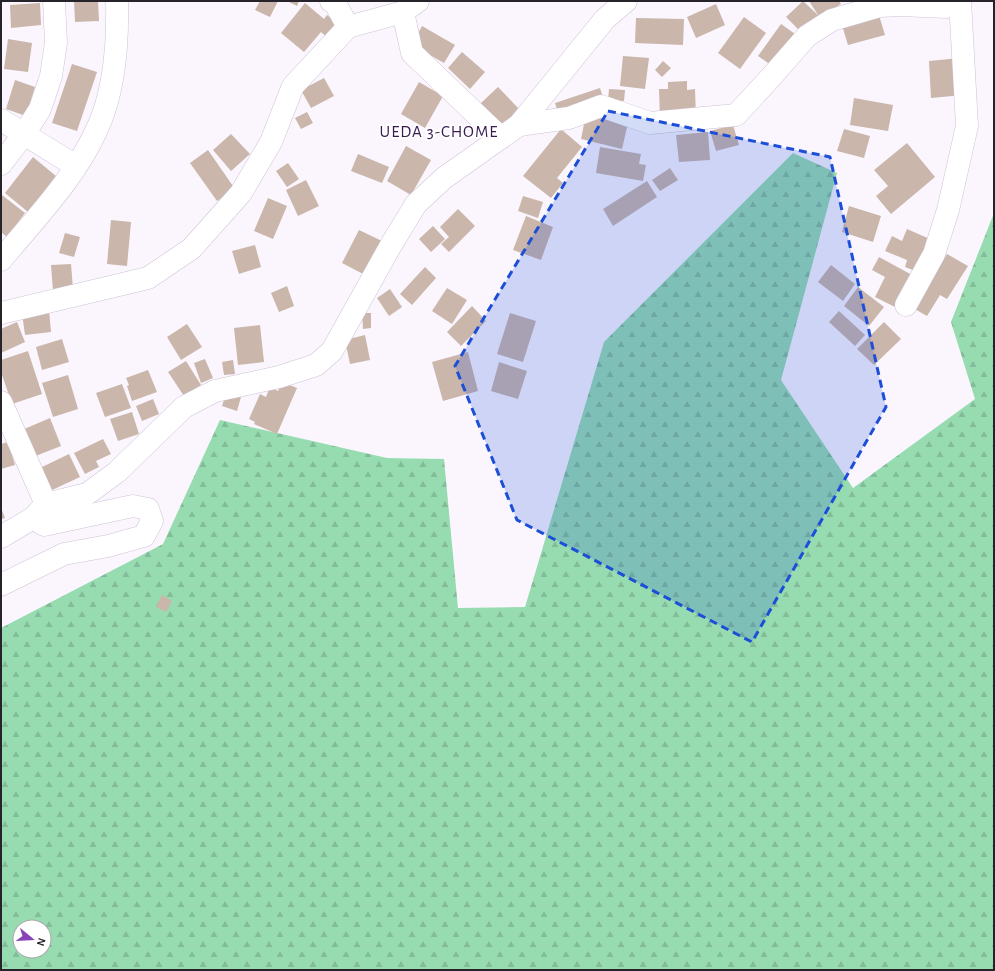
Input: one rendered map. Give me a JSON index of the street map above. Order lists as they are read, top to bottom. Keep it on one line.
{"districts":["UEDA 3-CHOME"],"north":"right"}
